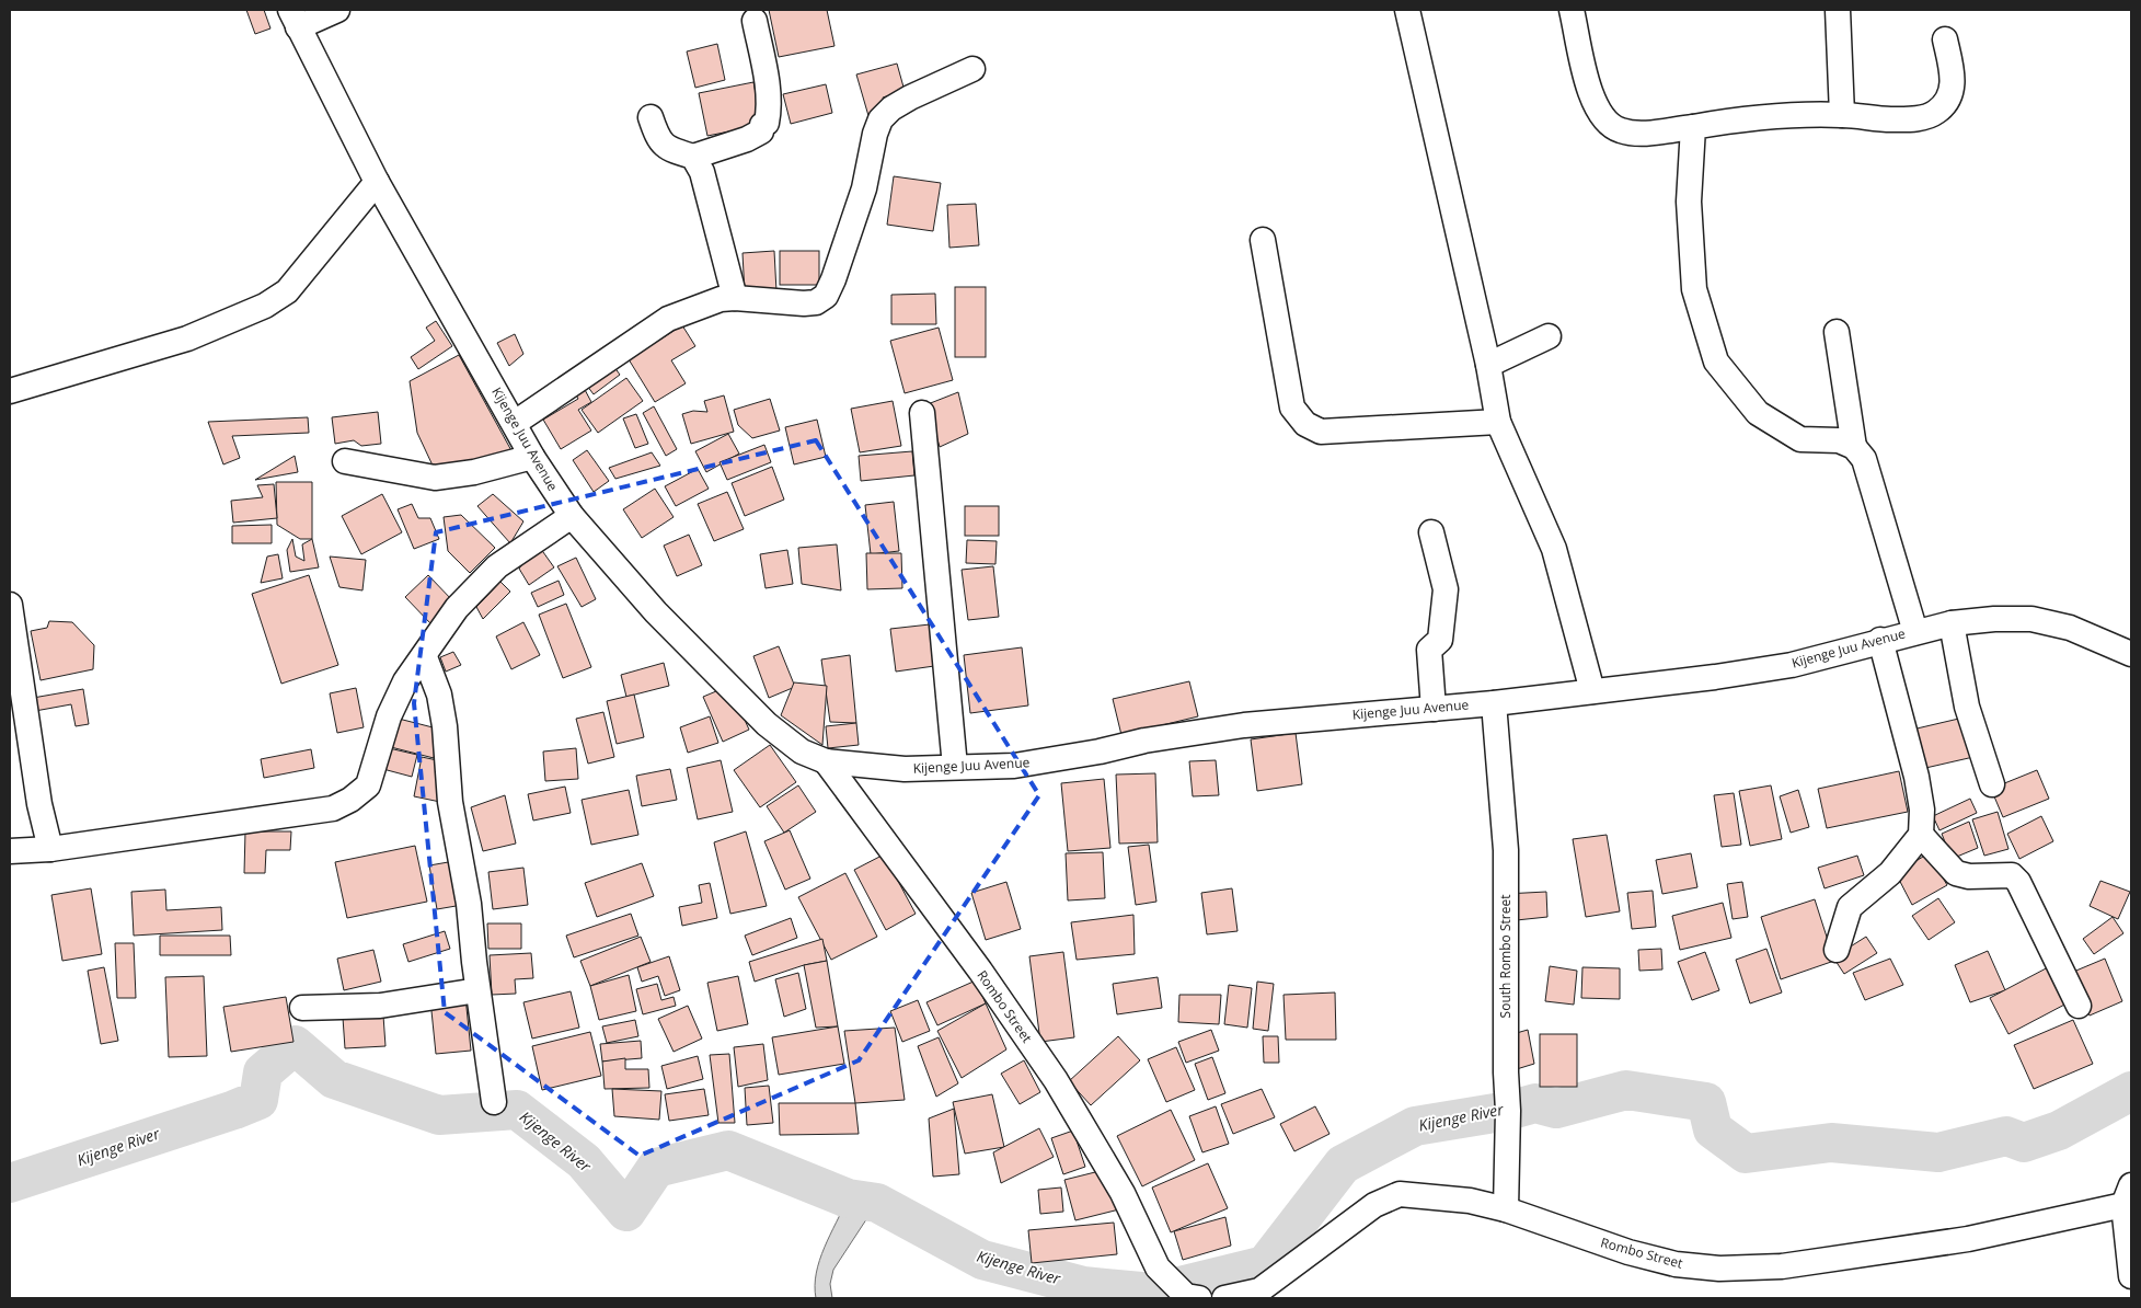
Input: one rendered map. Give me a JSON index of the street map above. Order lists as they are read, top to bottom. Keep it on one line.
{"streets":{"street":["Kijenge Juu Avenue","South Rombo Street","Rombo Street"]},"crossings":[["Kijenge Juu Avenue","South Rombo Street"],["Kijenge Juu Avenue","Rombo Street"],["South Rombo Street","Rombo Street"]],"water":["Kijenge River"]}
